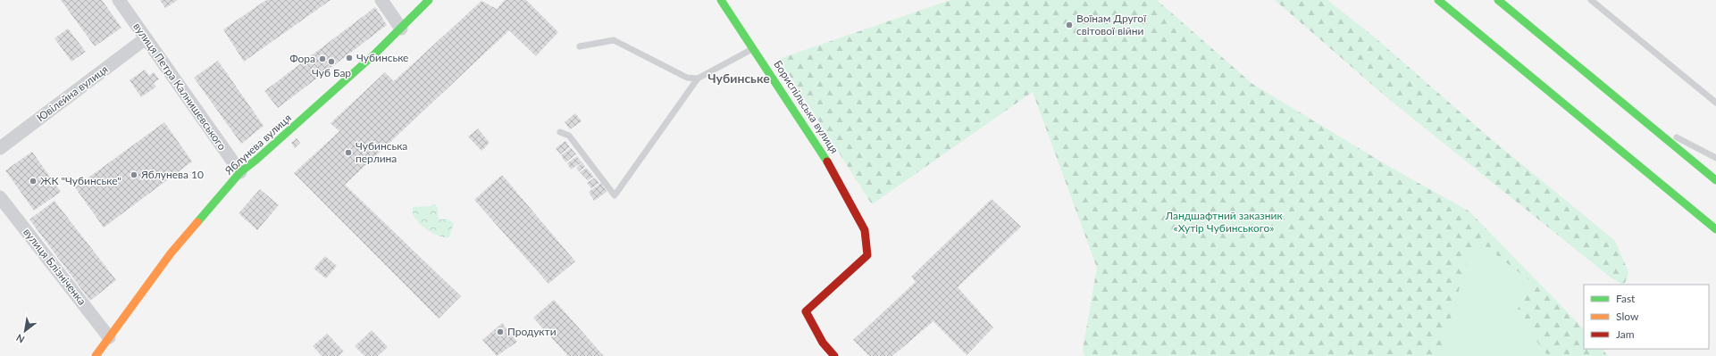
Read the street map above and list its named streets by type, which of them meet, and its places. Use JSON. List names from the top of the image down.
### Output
{
  "streets": {
    "main road": ["Бориспільська вулиця", "Яблунева вулиця"],
    "street": ["вулиця Петра Калнишевського", "Ювілейна вулиця", "вулиця Блізніченка"]
  },
  "crossings": [
    ["вулиця Петра Калнишевського", "Ювілейна вулиця"],
    ["вулиця Петра Калнишевського", "Яблунева вулиця"],
    ["Яблунева вулиця", "вулиця Блізніченка"]
  ],
  "districts": ["Чубинське"],
  "parks": ["Ландшафтний заказник «Хутір Чубинського»"],
  "places": [
    "Воїнам Другої світової війни",
    "Чубинське",
    "Фора",
    "Чуб Бар",
    "Чубинська перлина",
    "Яблунева 10",
    "ЖК \"Чубинське\"",
    "Продукти"
  ],
  "legend": ["Fast", "Slow", "Jam"],
  "north": "bottom left"
}
